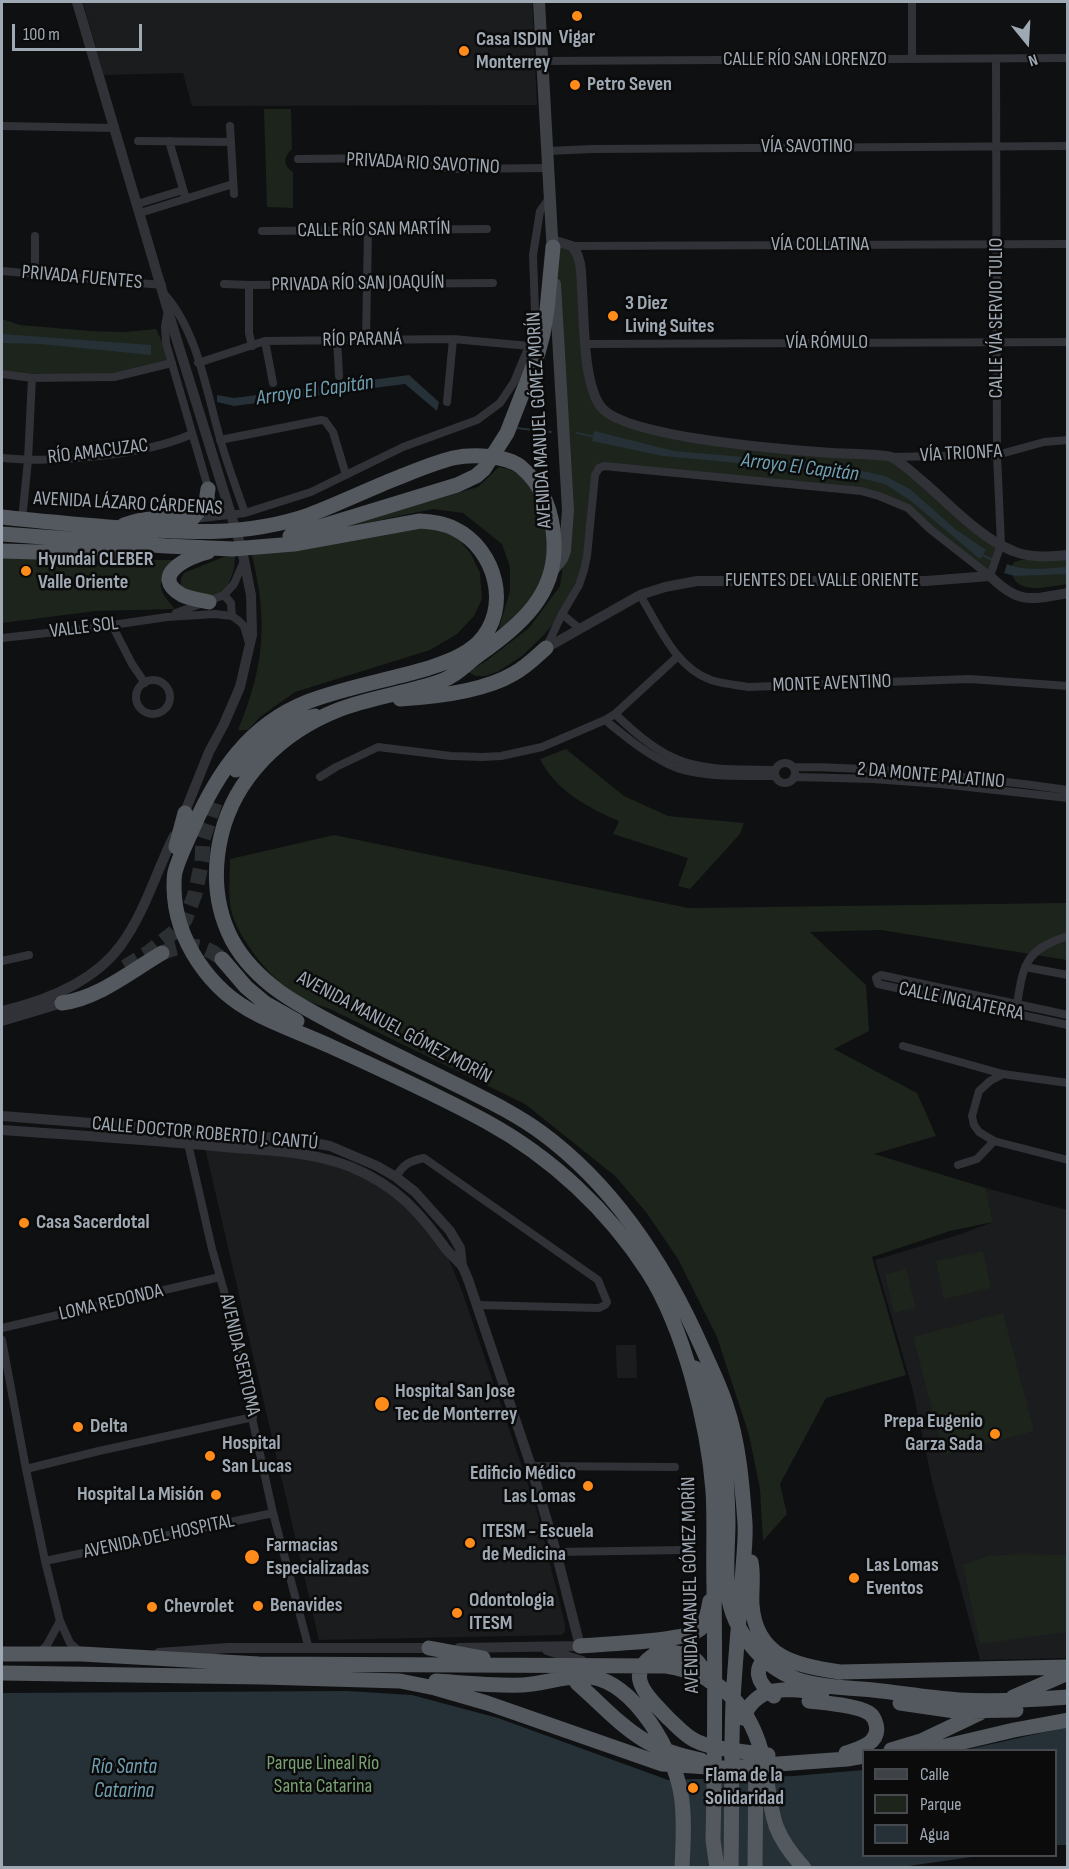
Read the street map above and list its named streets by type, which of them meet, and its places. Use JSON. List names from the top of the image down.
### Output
{
  "streets": {
    "highway": ["AVENIDA MANUEL GÓMEZ MORÍN", "AVENIDA LÁZARO CÁRDENAS"],
    "street": [
      "CALLE RÍO SAN LORENZO",
      "VÍA SAVOTINO",
      "PRIVADA RIO SAVOTINO",
      "CALLE RÍO SAN MARTÍN",
      "VÍA COLLATINA",
      "PRIVADA FUENTES",
      "PRIVADA RÍO SAN JOAQUÍN",
      "CALLE VÍA SERVIO TULIO",
      "RÍO PARANÁ",
      "VÍA RÓMULO",
      "RÍO AMACUZAC",
      "VÍA TRIONFA",
      "FUENTES DEL VALLE ORIENTE",
      "VALLE SOL",
      "MONTE AVENTINO",
      "2 DA MONTE PALATINO",
      "CALLE INGLATERRA",
      "CALLE DOCTOR ROBERTO J. CANTÚ",
      "LOMA REDONDA",
      "AVENIDA SERTOMA",
      "AVENIDA DEL HOSPITAL"
    ]
  },
  "crossings": [
    ["CALLE RÍO SAN LORENZO", "CALLE VÍA SERVIO TULIO"],
    ["CALLE RÍO SAN LORENZO", "AVENIDA MANUEL GÓMEZ MORÍN"],
    ["VÍA SAVOTINO", "CALLE VÍA SERVIO TULIO"],
    ["VÍA SAVOTINO", "AVENIDA MANUEL GÓMEZ MORÍN"],
    ["PRIVADA RIO SAVOTINO", "AVENIDA MANUEL GÓMEZ MORÍN"],
    ["VÍA COLLATINA", "CALLE VÍA SERVIO TULIO"],
    ["CALLE VÍA SERVIO TULIO", "VÍA RÓMULO"],
    ["CALLE VÍA SERVIO TULIO", "VÍA TRIONFA"],
    ["CALLE VÍA SERVIO TULIO", "FUENTES DEL VALLE ORIENTE"],
    ["AVENIDA MANUEL GÓMEZ MORÍN", "AVENIDA LÁZARO CÁRDENAS"],
    ["FUENTES DEL VALLE ORIENTE", "MONTE AVENTINO"],
    ["CALLE DOCTOR ROBERTO J. CANTÚ", "AVENIDA SERTOMA"],
    ["LOMA REDONDA", "AVENIDA SERTOMA"],
    ["AVENIDA SERTOMA", "AVENIDA DEL HOSPITAL"]
  ],
  "water": ["Arroyo El Capitán", "Río Santa Catarina"],
  "parks": ["Parque Lineal Río Santa Catarina"],
  "places": [
    "Vigar",
    "Casa ISDIN Monterrey",
    "Petro Seven",
    "3 Diez Living Suites",
    "Hyundai CLEBER Valle Oriente",
    "Casa Sacerdotal",
    "Hospital San Jose Tec de Monterrey",
    "Delta",
    "Prepa Eugenio Garza Sada",
    "Hospital San Lucas",
    "Edificio Médico Las Lomas",
    "Hospital La Misión",
    "ITESM - Escuela de Medicina",
    "Farmacias Especializadas",
    "Las Lomas Eventos",
    "Benavides",
    "Chevrolet",
    "Odontologia ITESM",
    "Flama de la Solidaridad"
  ],
  "legend": ["Calle", "Parque", "Agua"],
  "scale_bar": "100 m",
  "north": "bottom"
}
